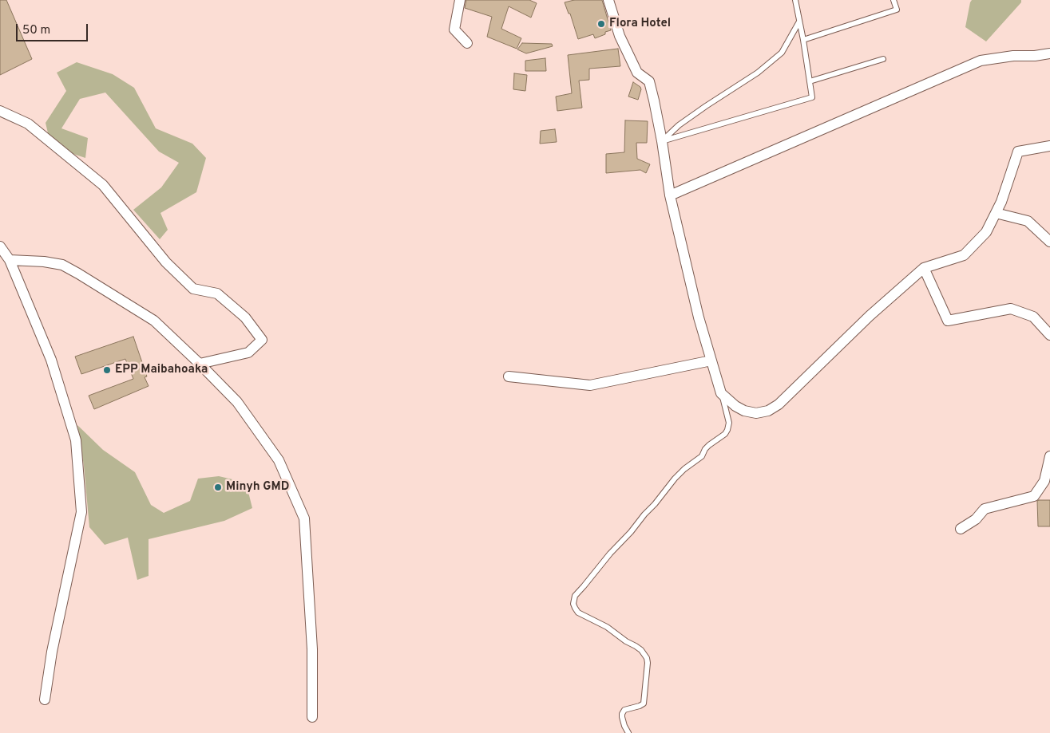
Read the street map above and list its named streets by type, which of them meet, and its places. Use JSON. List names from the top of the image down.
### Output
{
  "places": ["Flora Hotel", "EPP Maibahoaka", "Minyh GMD"],
  "scale_bar": "50 m"
}
